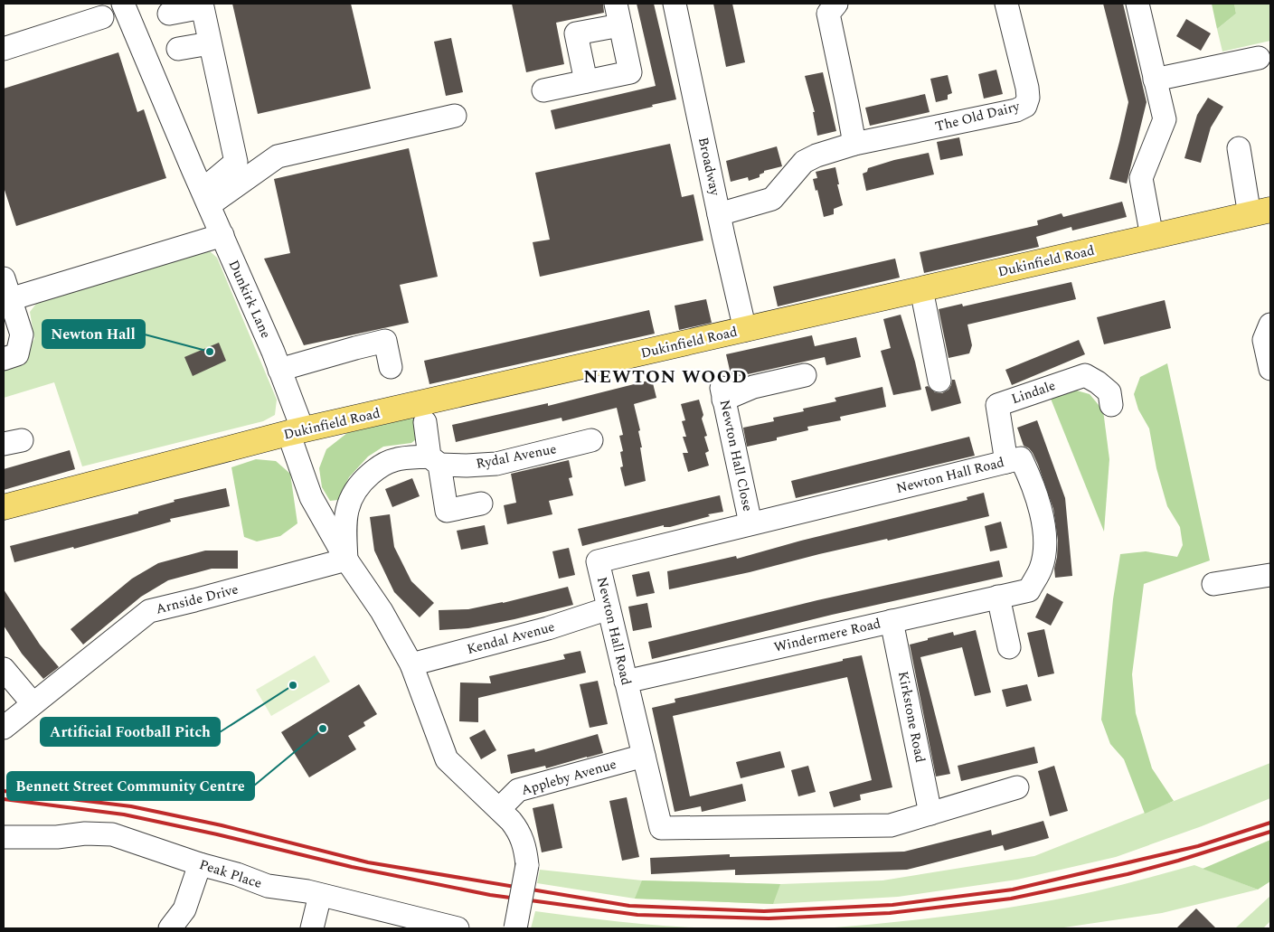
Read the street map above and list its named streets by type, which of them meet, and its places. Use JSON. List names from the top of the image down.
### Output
{
  "streets": {
    "main road": ["Dukinfield Road"],
    "street": [
      "The Old Dairy",
      "Broadway",
      "Dunkirk Lane",
      "Lindale",
      "Newton Hall Close",
      "Rydal Avenue",
      "Newton Hall Road",
      "Arnside Drive",
      "Windermere Road",
      "Kendal Avenue",
      "Kirkstone Road",
      "Appleby Avenue",
      "Peak Place"
    ]
  },
  "crossings": [
    ["The Old Dairy", "Broadway"],
    ["Broadway", "Dukinfield Road"],
    ["Dukinfield Road", "Dunkirk Lane"],
    ["Dunkirk Lane", "Rydal Avenue"],
    ["Dunkirk Lane", "Arnside Drive"],
    ["Dunkirk Lane", "Kendal Avenue"],
    ["Dunkirk Lane", "Appleby Avenue"],
    ["Lindale", "Newton Hall Road"],
    ["Newton Hall Close", "Newton Hall Road"],
    ["Rydal Avenue", "Arnside Drive"],
    ["Newton Hall Road", "Windermere Road"],
    ["Newton Hall Road", "Kendal Avenue"],
    ["Newton Hall Road", "Kirkstone Road"],
    ["Newton Hall Road", "Appleby Avenue"],
    ["Windermere Road", "Kirkstone Road"]
  ],
  "districts": ["NEWTON WOOD"],
  "places": ["Newton Hall", "Artificial Football Pitch", "Bennett Street Community Centre"]
}
